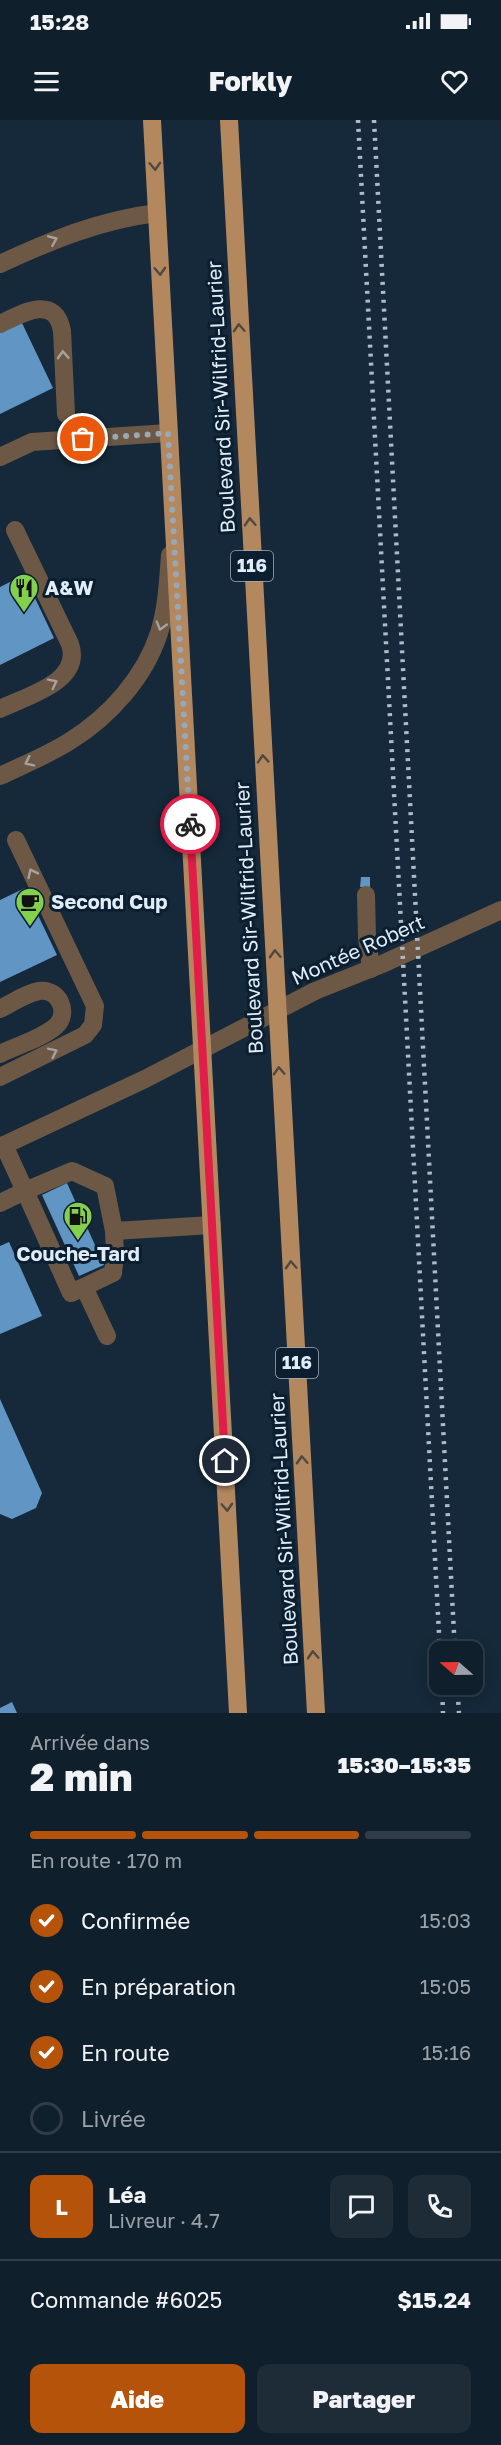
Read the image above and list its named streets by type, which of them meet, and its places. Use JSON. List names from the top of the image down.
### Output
{
  "streets": {
    "main road": ["Boulevard Sir-Wilfrid-Laurier", "116"],
    "street": ["Montée Robert"]
  },
  "crossings": [
    ["Boulevard Sir-Wilfrid-Laurier", "Montée Robert"]
  ],
  "places": {
    "restaurant": ["A&W"],
    "cafe": ["Second Cup"],
    "fuel station": ["Couche-Tard"]
  },
  "north": "left",
  "page": {
    "status": "15:28",
    "header": "Forkly",
    "heading": ["2 min", "Arrivée dans", "15:30–15:35"],
    "panel": [
      "Léa",
      "Livreur · 4.7",
      "Commande #6025",
      "$15.24"
    ],
    "bar": "En route · 170 m",
    "list": [
      ["Confirmée", "15:03"],
      ["En préparation", "15:05"],
      ["En route", "15:16"],
      "Livrée"
    ],
    "round": "L",
    "buttons": ["Aide", "Partager"]
  }
}
